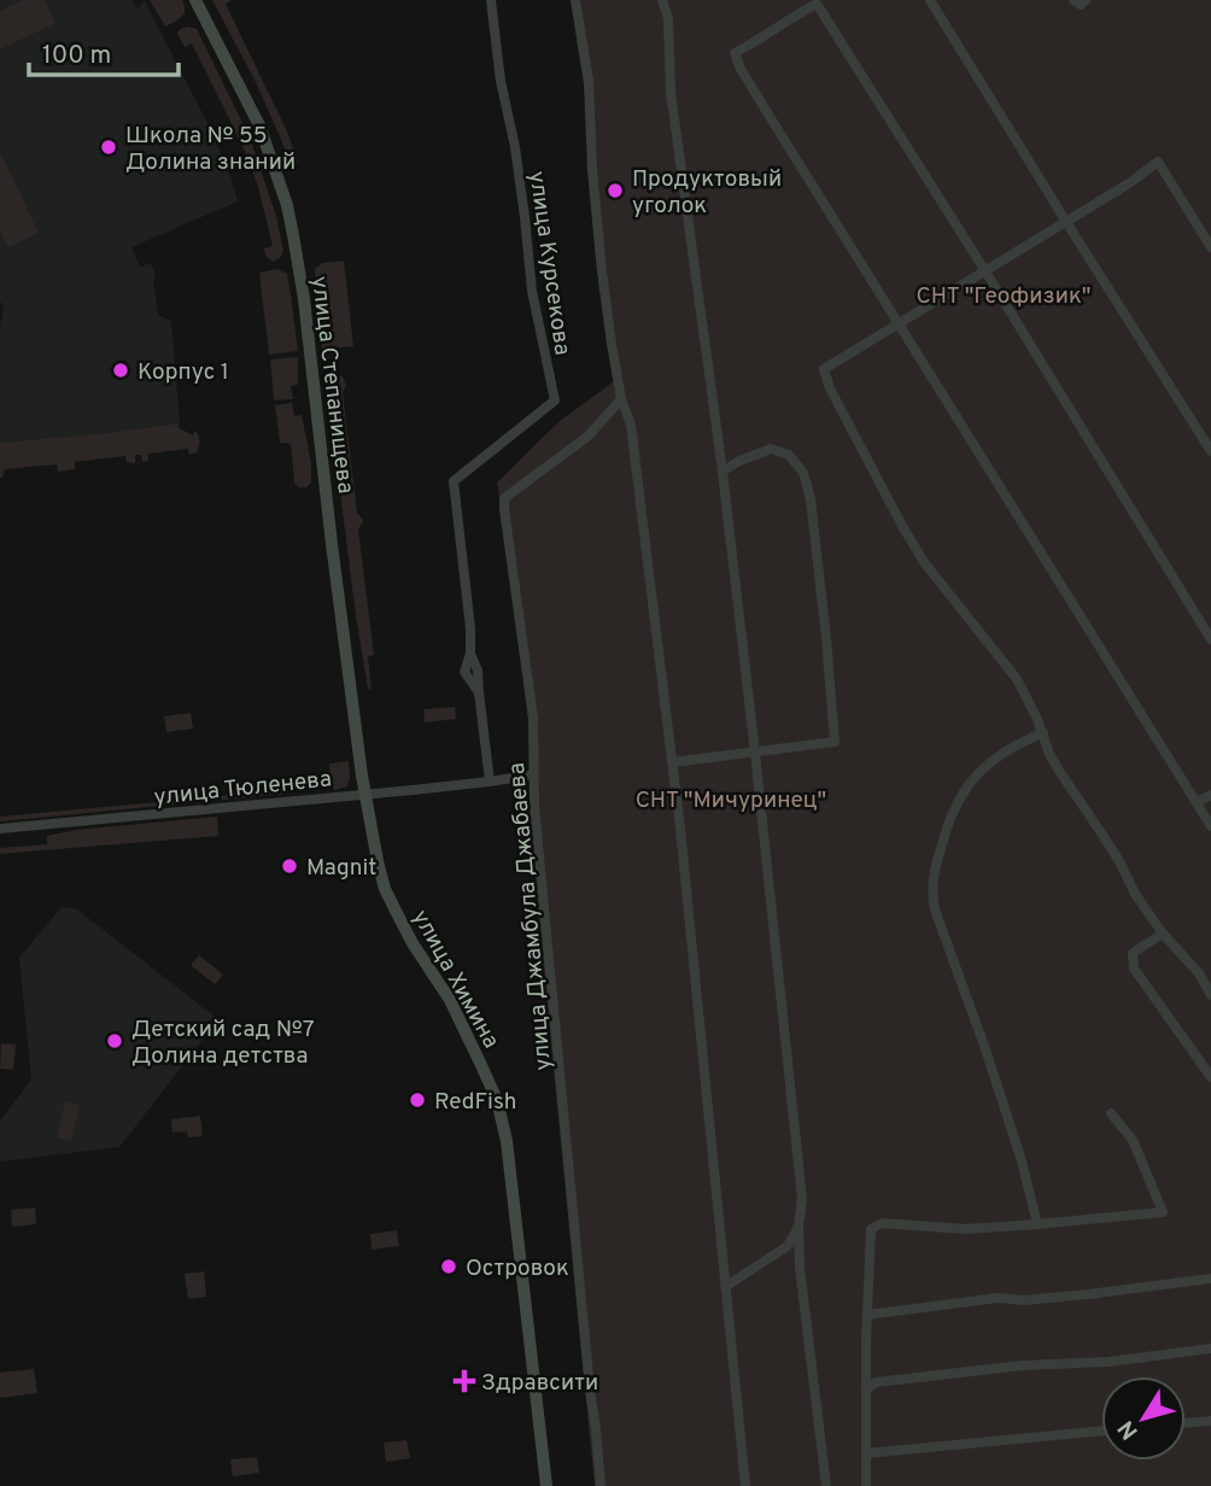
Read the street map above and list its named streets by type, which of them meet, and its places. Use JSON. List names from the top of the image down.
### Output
{
  "streets": {
    "street": [
      "улица Курсекова",
      "улица Степанищева",
      "улица Тюленева",
      "улица Джамбула Джабаева",
      "улица Химина"
    ]
  },
  "crossings": [
    ["улица Курсекова", "улица Тюленева"],
    ["улица Степанищева", "улица Тюленева"],
    ["улица Степанищева", "улица Химина"],
    ["улица Тюленева", "улица Джамбула Джабаева"],
    ["улица Тюленева", "улица Химина"]
  ],
  "parks": ["СНТ \"Геофизик\"", "СНТ \"Мичуринец\""],
  "places": {
    "other": [
      "Школа № 55 Долина знаний",
      "Продуктовый уголок",
      "Корпус 1",
      "Magnit",
      "Детский сад №7 Долина детства",
      "RedFish",
      "Островок"
    ],
    "health": ["Здравсити"]
  },
  "scale_bar": "100 m",
  "north": "bottom left"
}
